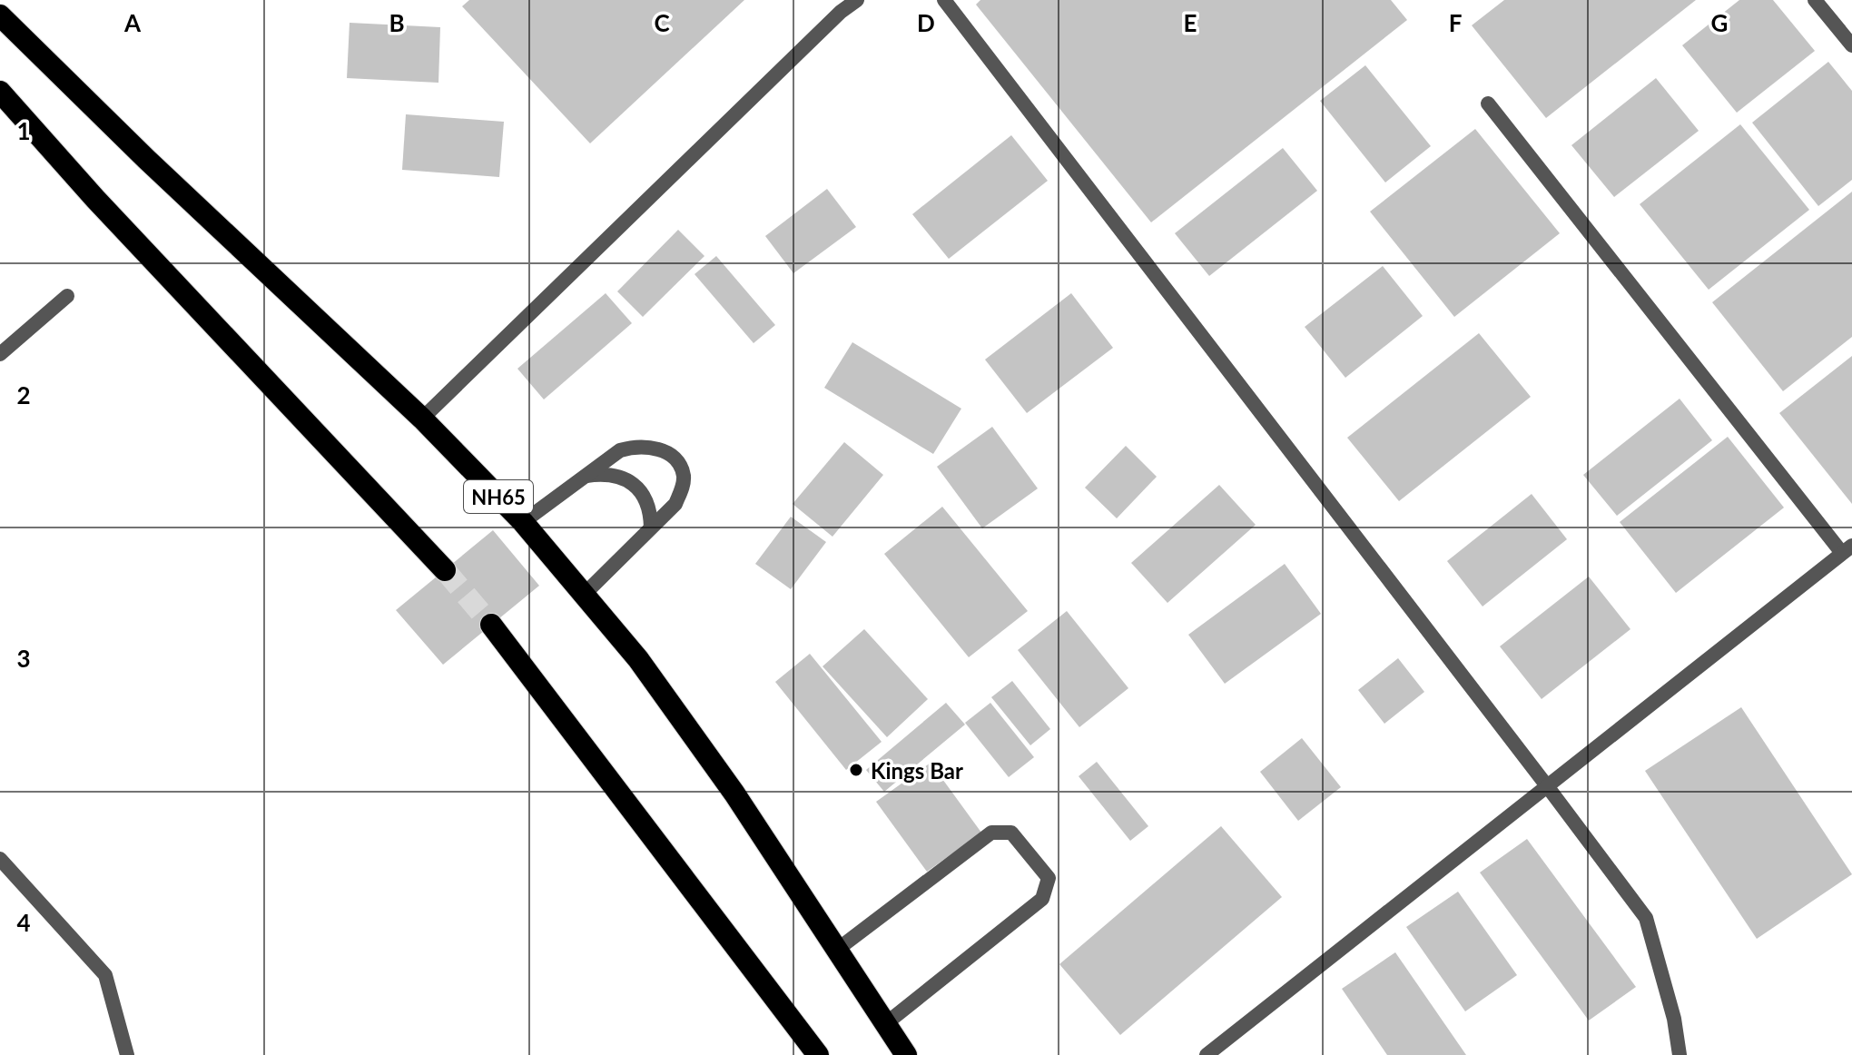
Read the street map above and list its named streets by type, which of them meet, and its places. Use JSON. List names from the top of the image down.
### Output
{
  "streets": {
    "highway": ["NH65"]
  },
  "places": ["Kings Bar"],
  "grid": {
    "columns": [
      "A",
      "B",
      "C",
      "D",
      "E",
      "F",
      "G"
    ],
    "rows": [
      "1",
      "2",
      "3",
      "4"
    ]
  }
}
